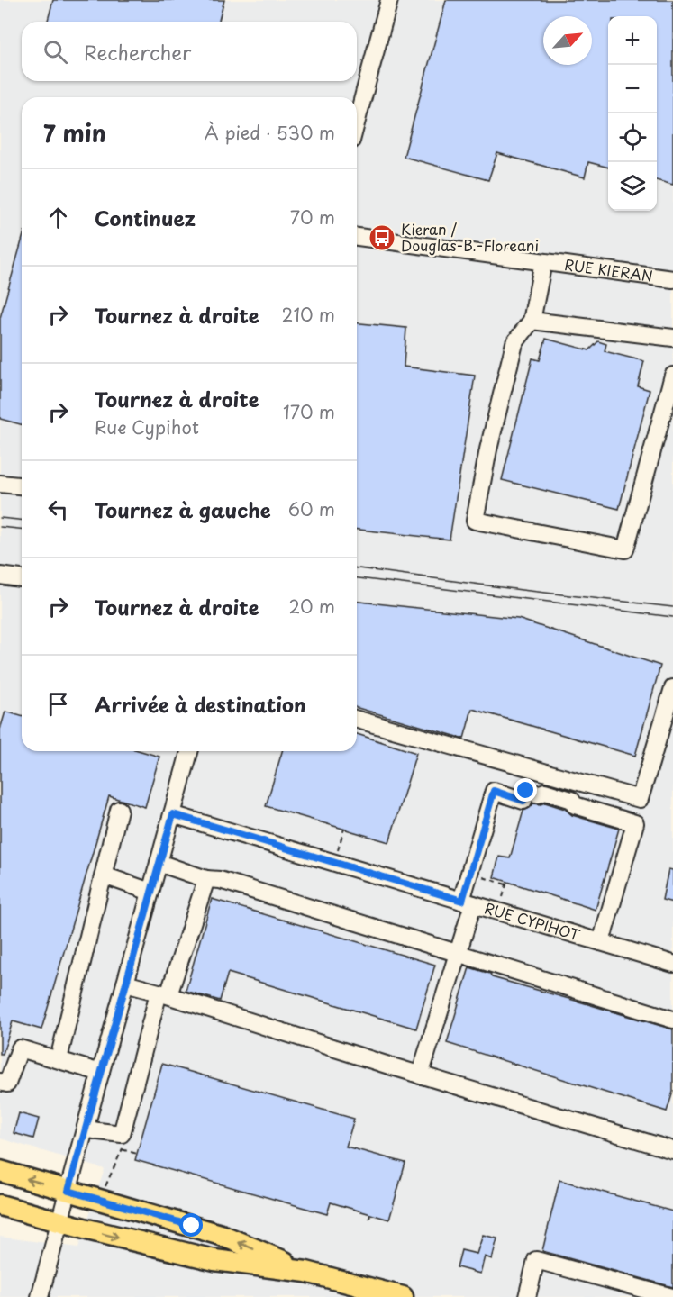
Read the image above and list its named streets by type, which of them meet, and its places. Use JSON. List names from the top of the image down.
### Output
{
  "streets": {
    "street": ["RUE KIERAN", "RUE CYPIHOT"]
  },
  "places": {
    "bus stop": ["Kieran / Douglas-B.-Floreani"]
  },
  "north": "top right",
  "page": {
    "map_buttons": ["+", "−"],
    "search": "Rechercher",
    "heading": ["7 min", "À pied · 530 m"],
    "list": [
      ["Continuez", "70 m"],
      ["Tournez à droite", "210 m"],
      ["Tournez à droite", "Rue Cypihot", "170 m"],
      ["Tournez à gauche", "60 m"],
      ["Tournez à droite", "20 m"],
      "Arrivée à destination"
    ]
  }
}
